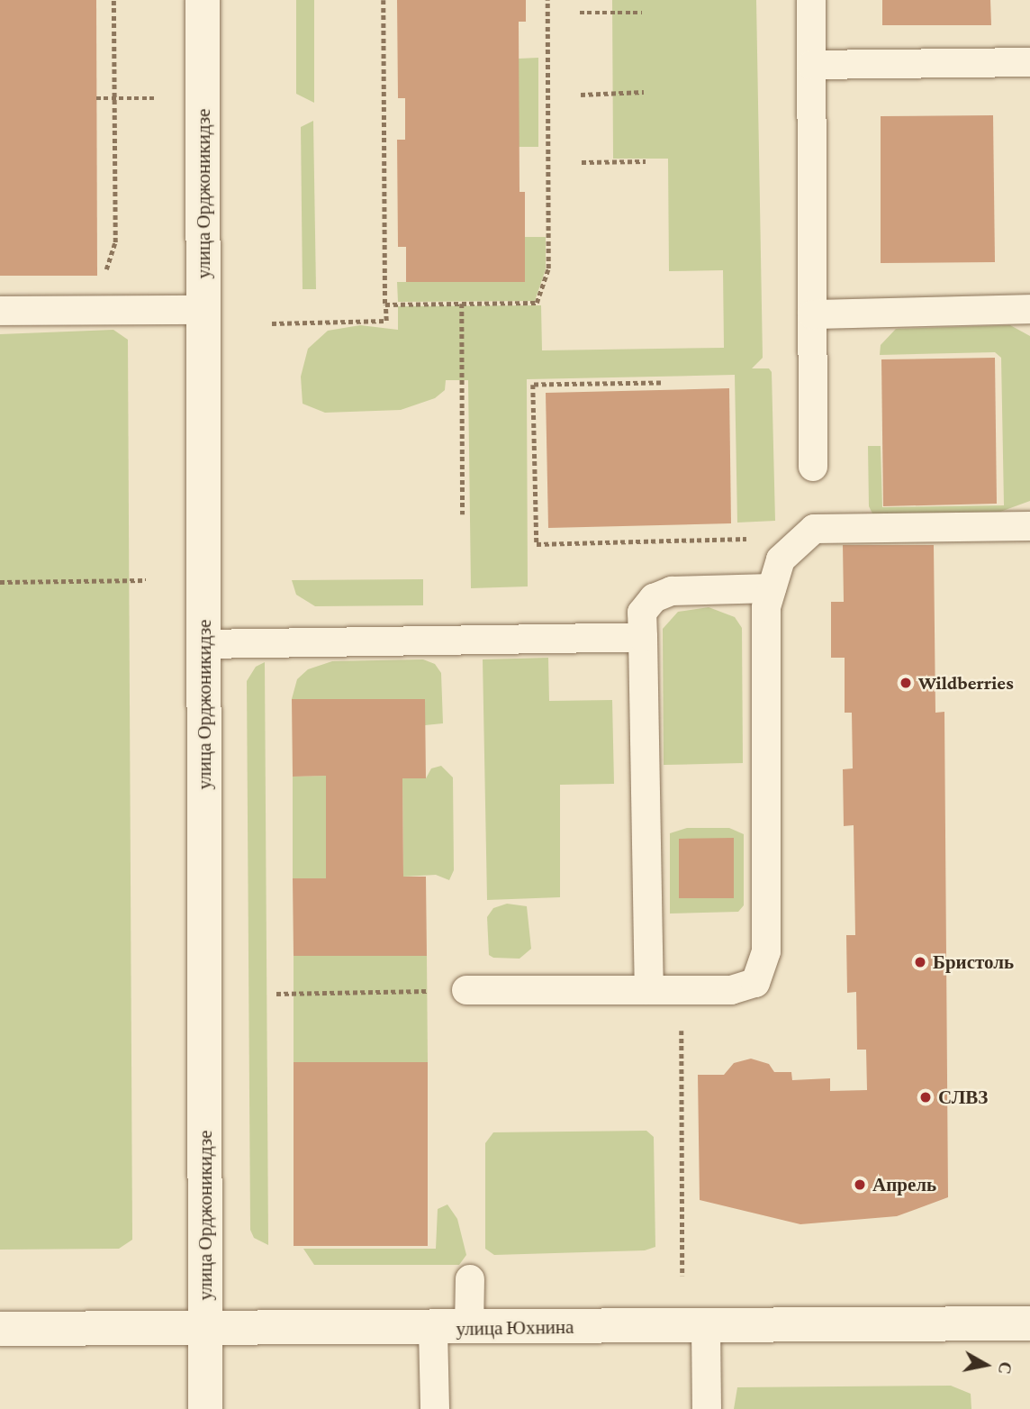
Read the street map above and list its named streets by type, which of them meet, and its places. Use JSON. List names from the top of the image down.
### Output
{
  "streets": {
    "main road": ["улица Орджоникидзе", "улица Юхнина"]
  },
  "crossings": [
    ["улица Орджоникидзе", "улица Юхнина"]
  ],
  "places": [
    "Wildberries",
    "Бристоль",
    "СЛВЗ",
    "Апрель"
  ],
  "north": "right"
}
